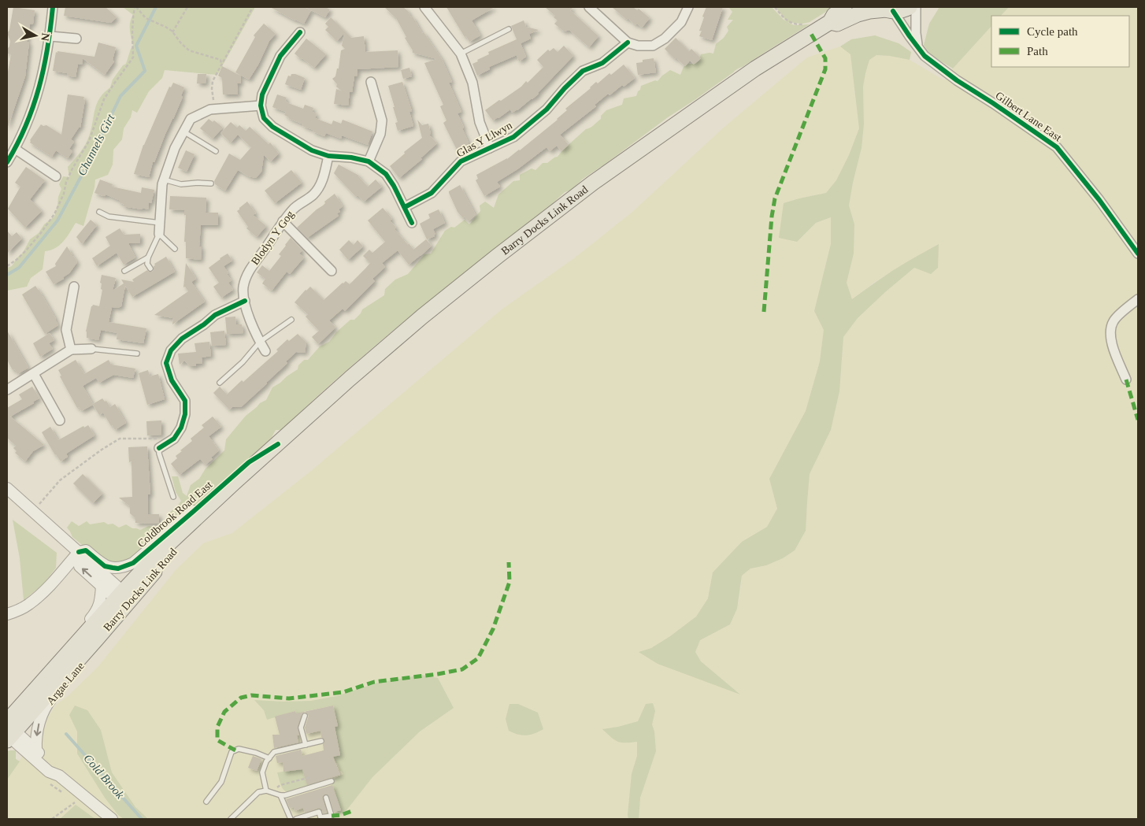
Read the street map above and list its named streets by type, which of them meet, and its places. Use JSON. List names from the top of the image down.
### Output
{
  "streets": {
    "main road": ["Barry Docks Link Road"],
    "street": [
      "Gilbert Lane East",
      "Glas Y Llwyn",
      "Blodyn Y Gog",
      "Coldbrook Road East",
      "Argae Lane"
    ]
  },
  "crossings": [
    ["Gilbert Lane East", "Barry Docks Link Road"],
    ["Barry Docks Link Road", "Coldbrook Road East"],
    ["Barry Docks Link Road", "Argae Lane"]
  ],
  "water": ["Channels Girt", "Cold Brook"],
  "legend": ["Cycle path", "Path"],
  "north": "right"
}
